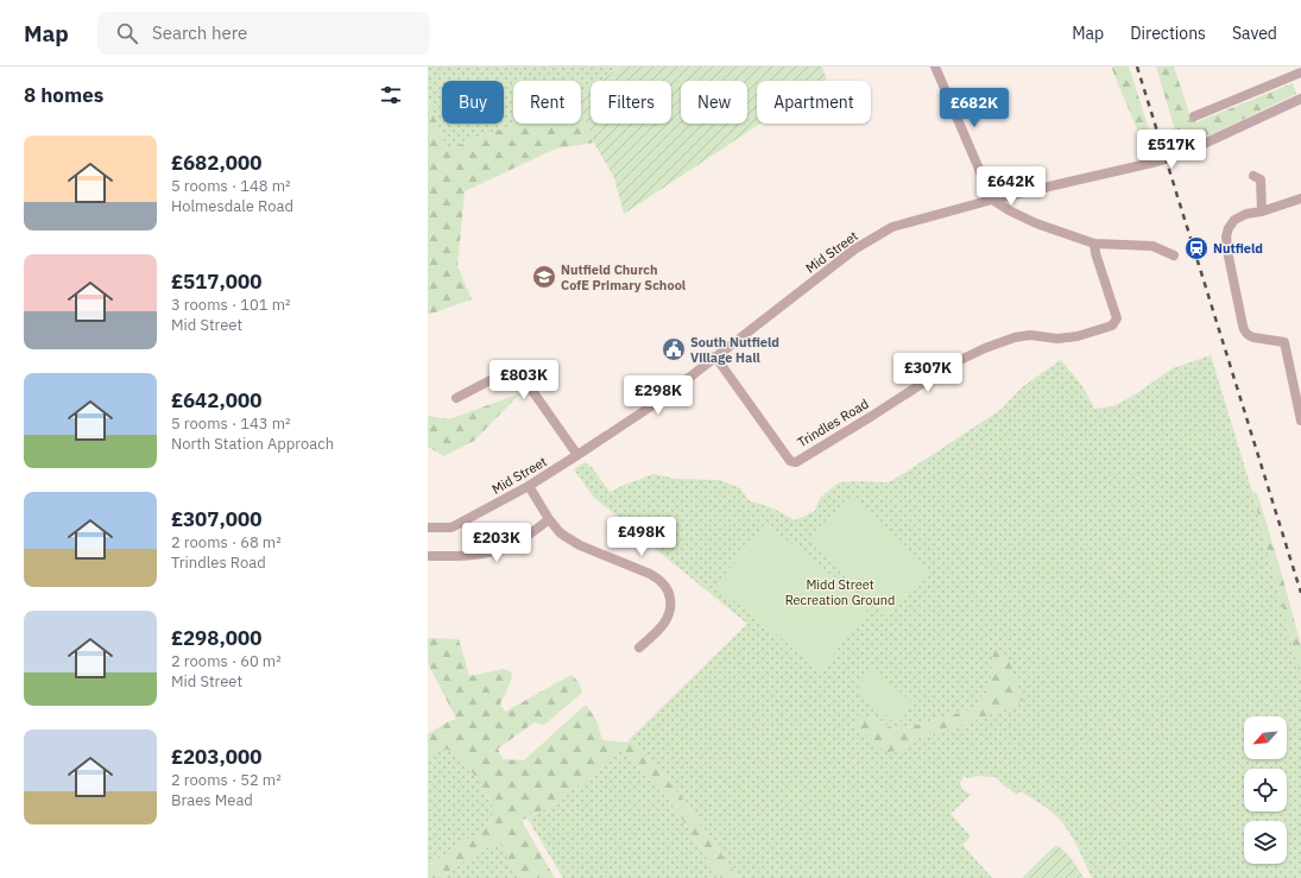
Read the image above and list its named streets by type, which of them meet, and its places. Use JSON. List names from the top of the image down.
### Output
{
  "streets": {
    "street": ["Mid Street", "Trindles Road"]
  },
  "crossings": [
    ["Mid Street", "Trindles Road"]
  ],
  "parks": ["Midd Street Recreation Ground"],
  "places": {
    "station": ["Nutfield"],
    "school or university": ["Nutfield Church CofE Primary School"],
    "public building": ["South Nutfield Village Hall"]
  },
  "north": "bottom left",
  "page": {
    "header": "Map",
    "search": "Search here",
    "nav": ["Map", "Directions", "Saved"],
    "heading": "8 homes",
    "chip": [
      "Buy",
      "Rent",
      "Filters",
      "New",
      "Apartment"
    ],
    "price": [
      "£682K",
      "£517K",
      "£642K",
      "£307K",
      "£803K",
      "£298K",
      "£498K",
      "£203K"
    ],
    "list": [
      {
        "name": "£682,000",
        "note": "5 rooms · 148 m² · Holmesdale Road"
      },
      {
        "name": "£517,000",
        "note": "3 rooms · 101 m² · Mid Street"
      },
      {
        "name": "£642,000",
        "note": "5 rooms · 143 m² · North Station Approach"
      },
      {
        "name": "£307,000",
        "note": "2 rooms · 68 m² · Trindles Road"
      },
      {
        "name": "£298,000",
        "note": "2 rooms · 60 m² · Mid Street"
      },
      {
        "name": "£203,000",
        "note": "2 rooms · 52 m² · Braes Mead"
      }
    ]
  }
}
